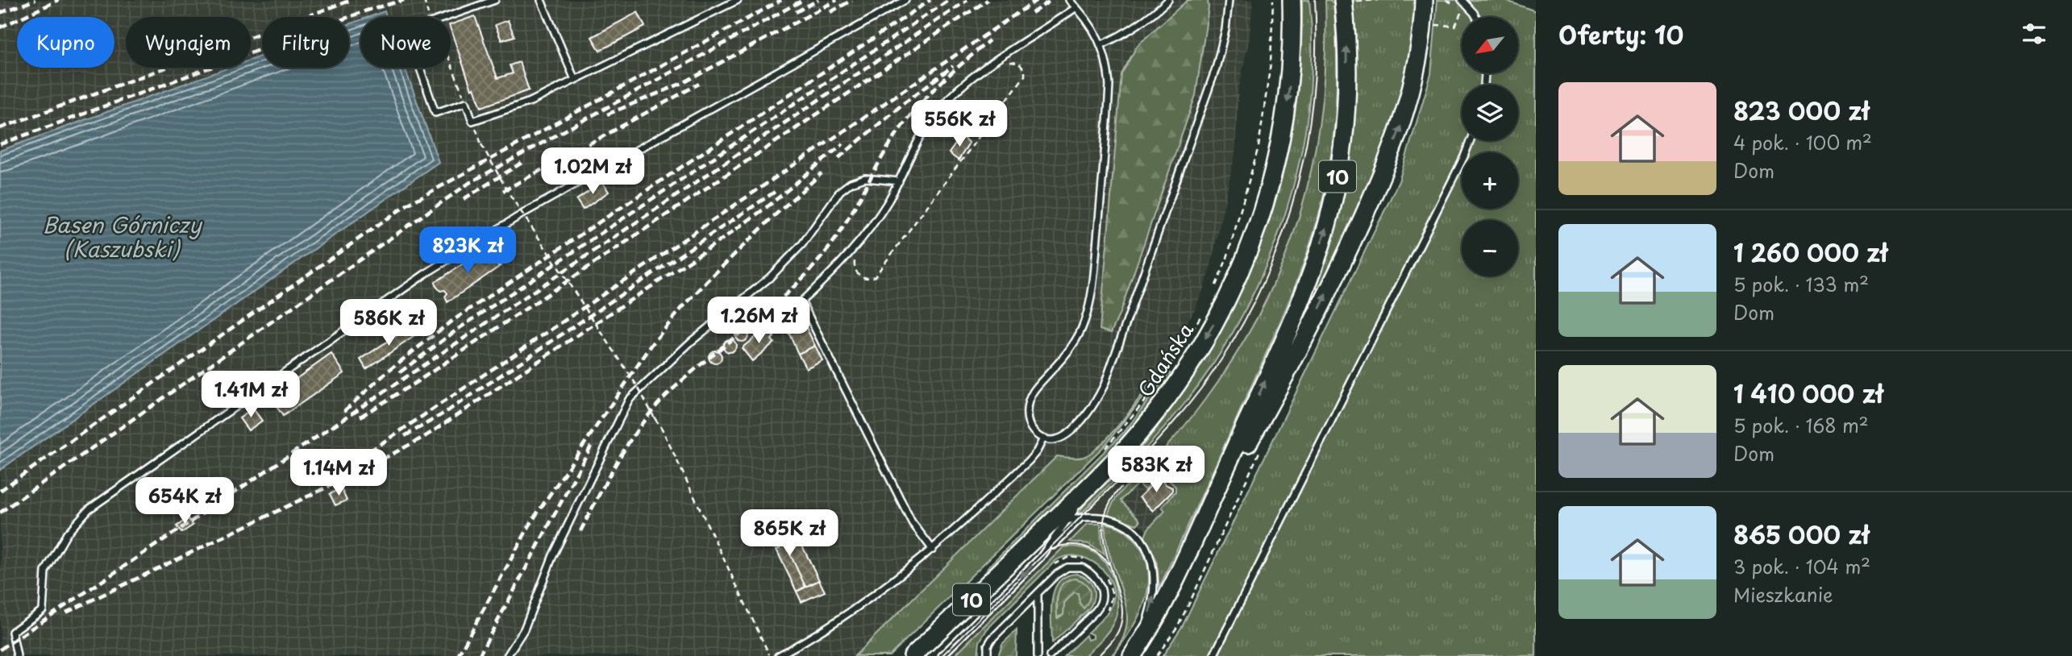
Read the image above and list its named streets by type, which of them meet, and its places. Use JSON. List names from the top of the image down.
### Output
{
  "streets": {
    "main road": ["10", "Gdańska"]
  },
  "water": ["Basen Górniczy (Kaszubski)"],
  "north": "bottom left",
  "page": {
    "heading": "Oferty: 10",
    "map_buttons": ["+", "−"],
    "chip": [
      "Kupno",
      "Wynajem",
      "Filtry",
      "Nowe"
    ],
    "list": [
      {
        "name": "823 000 zł",
        "note": "4 pok. · 100 m² · Dom"
      },
      {
        "name": "1 260 000 zł",
        "note": "5 pok. · 133 m² · Dom"
      },
      {
        "name": "1 410 000 zł",
        "note": "5 pok. · 168 m² · Dom"
      },
      {
        "name": "865 000 zł",
        "note": "3 pok. · 104 m² · Mieszkanie"
      }
    ],
    "price": [
      "556K zł",
      "1.02M zł",
      "823K zł",
      "1.26M zł",
      "586K zł",
      "1.41M zł",
      "583K zł",
      "1.14M zł",
      "654K zł",
      "865K zł"
    ]
  }
}
